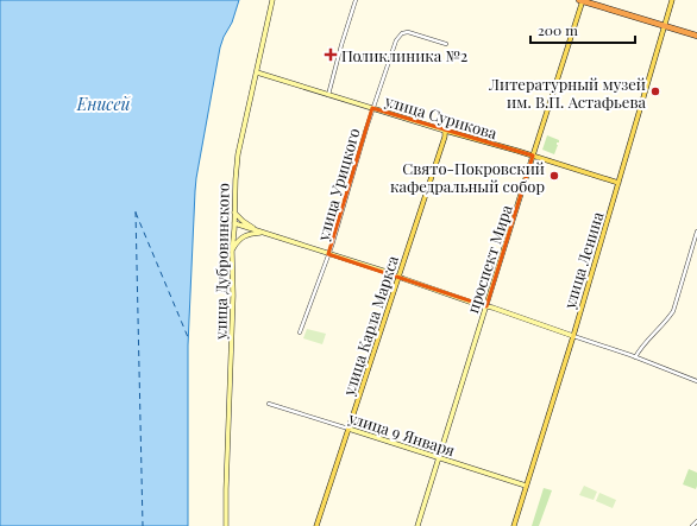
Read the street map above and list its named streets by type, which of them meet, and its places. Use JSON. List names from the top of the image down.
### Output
{
  "streets": {
    "main road": [
      "улица Сурикова",
      "проспект Мира",
      "улица Ленина",
      "улица Дубровинского",
      "улица Карла Маркса",
      "улица 9 Января"
    ],
    "street": ["улица Урицкого"]
  },
  "crossings": [
    ["улица Сурикова", "улица Урицкого"],
    ["улица Сурикова", "проспект Мира"],
    ["улица Сурикова", "улица Ленина"],
    ["улица Сурикова", "улица Дубровинского"],
    ["улица Сурикова", "улица Карла Маркса"],
    ["проспект Мира", "улица 9 Января"],
    ["улица Ленина", "улица 9 Января"],
    ["улица Карла Маркса", "улица 9 Января"]
  ],
  "water": ["Енисей"],
  "places": {
    "health": ["Поликлиника №2"],
    "other": ["Литературный музей им. В.П. Астафьева", "Свято-Покровский кафедральный собор"]
  },
  "scale_bar": "200 m"
}
